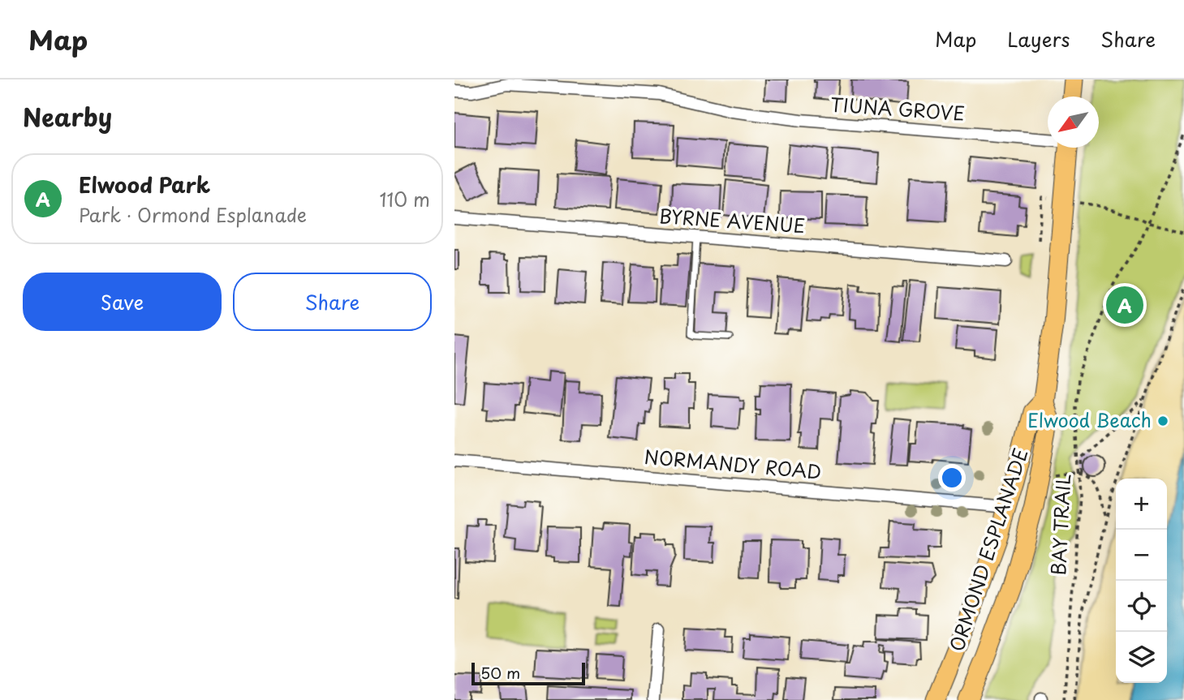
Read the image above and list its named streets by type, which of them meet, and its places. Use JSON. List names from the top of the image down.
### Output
{
  "streets": {
    "main road": ["ORMOND ESPLANADE"],
    "street": ["TIUNA GROVE", "BYRNE AVENUE", "NORMANDY ROAD"],
    "path": ["BAY TRAIL"]
  },
  "crossings": [
    ["NORMANDY ROAD", "ORMOND ESPLANADE"]
  ],
  "places": ["Elwood Beach"],
  "scale_bar": "50 m",
  "north": "bottom left",
  "page": {
    "header": "Map",
    "nav": ["Map", "Layers", "Share"],
    "heading": "Nearby",
    "list": [
      {
        "mark": "A",
        "name": "Elwood Park",
        "note": "Park · Ormond Esplanade",
        "value": "110 m"
      }
    ],
    "buttons": ["Save", "Share"],
    "pins": "A",
    "map_buttons": ["+", "−"],
    "scale": "50 m"
  }
}
